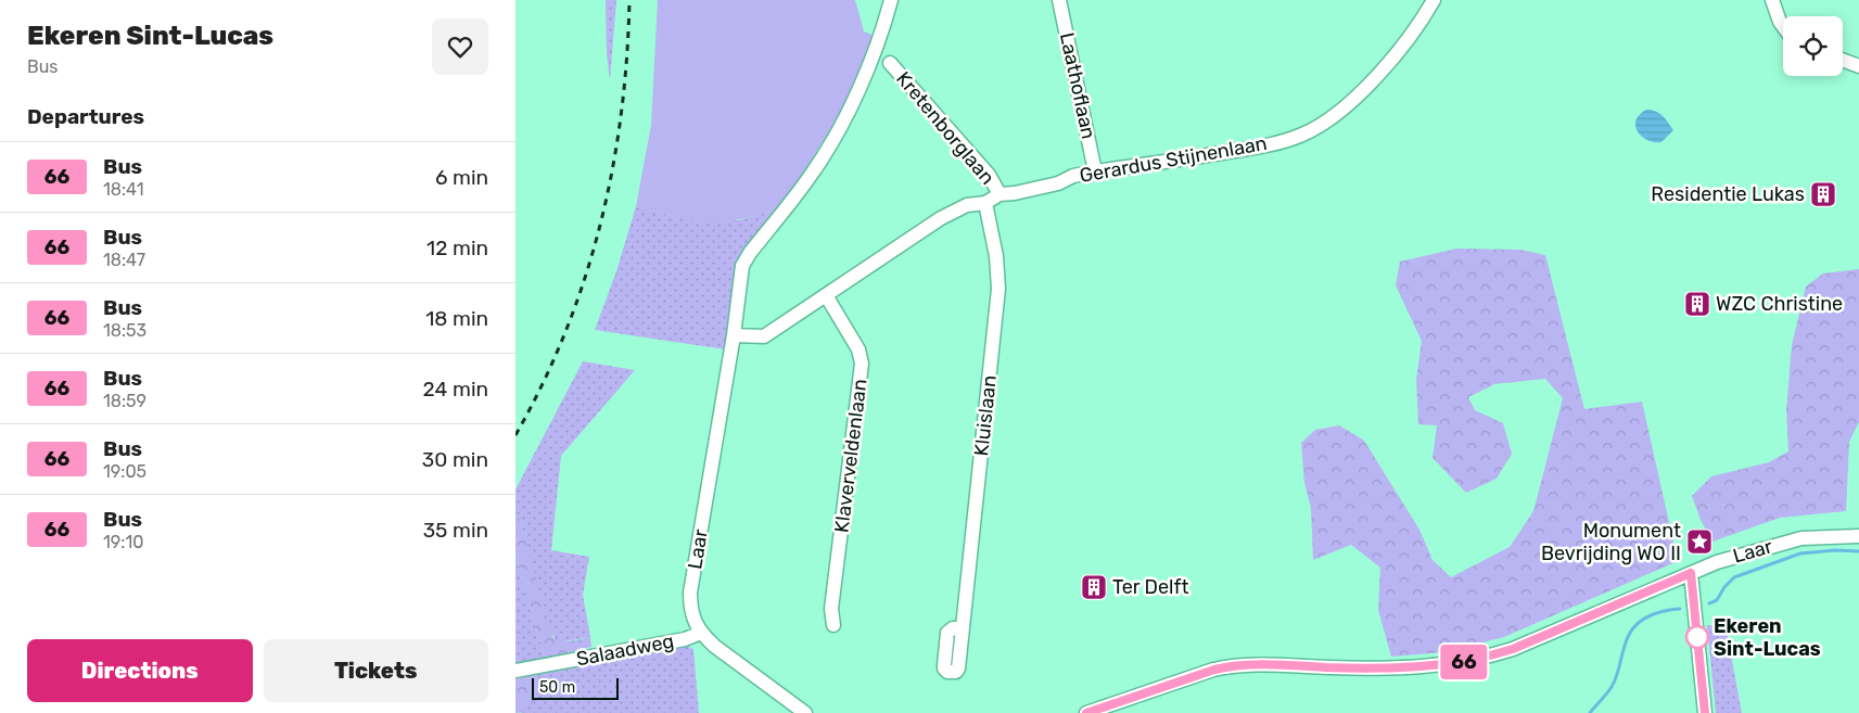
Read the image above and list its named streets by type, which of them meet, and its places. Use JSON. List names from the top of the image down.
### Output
{
  "streets": {
    "street": [
      "Laathoflaan",
      "Kretenborglaan",
      "Gerardus Stijnenlaan",
      "Kluislaan",
      "Klaverveldenlaan",
      "Laar",
      "Salaadweg"
    ]
  },
  "crossings": [
    ["Laathoflaan", "Gerardus Stijnenlaan"],
    ["Kretenborglaan", "Gerardus Stijnenlaan"],
    ["Gerardus Stijnenlaan", "Kluislaan"],
    ["Gerardus Stijnenlaan", "Klaverveldenlaan"],
    ["Gerardus Stijnenlaan", "Laar"],
    ["Laar", "Salaadweg"]
  ],
  "places": {
    "building": ["Residentie Lukas", "WZC Christine", "Ter Delft"],
    "place": ["Monument Bevrijding WO II"],
    "other": ["Ekeren Sint-Lucas"]
  },
  "lines": ["bus line 66"],
  "scale_bar": "50 m",
  "page": {
    "heading": [
      ["Ekeren Sint-Lucas", "Bus"],
      "Departures"
    ],
    "on_map": "66",
    "list": [
      {
        "mark": "66",
        "name": "Bus",
        "note": "18:41",
        "value": "6 min"
      },
      {
        "mark": "66",
        "name": "Bus",
        "note": "18:47",
        "value": "12 min"
      },
      {
        "mark": "66",
        "name": "Bus",
        "note": "18:53",
        "value": "18 min"
      },
      {
        "mark": "66",
        "name": "Bus",
        "note": "18:59",
        "value": "24 min"
      },
      {
        "mark": "66",
        "name": "Bus",
        "note": "19:05",
        "value": "30 min"
      },
      {
        "mark": "66",
        "name": "Bus",
        "note": "19:10",
        "value": "35 min"
      }
    ],
    "buttons": ["Directions", "Tickets"],
    "scale": "50 m"
  }
}
